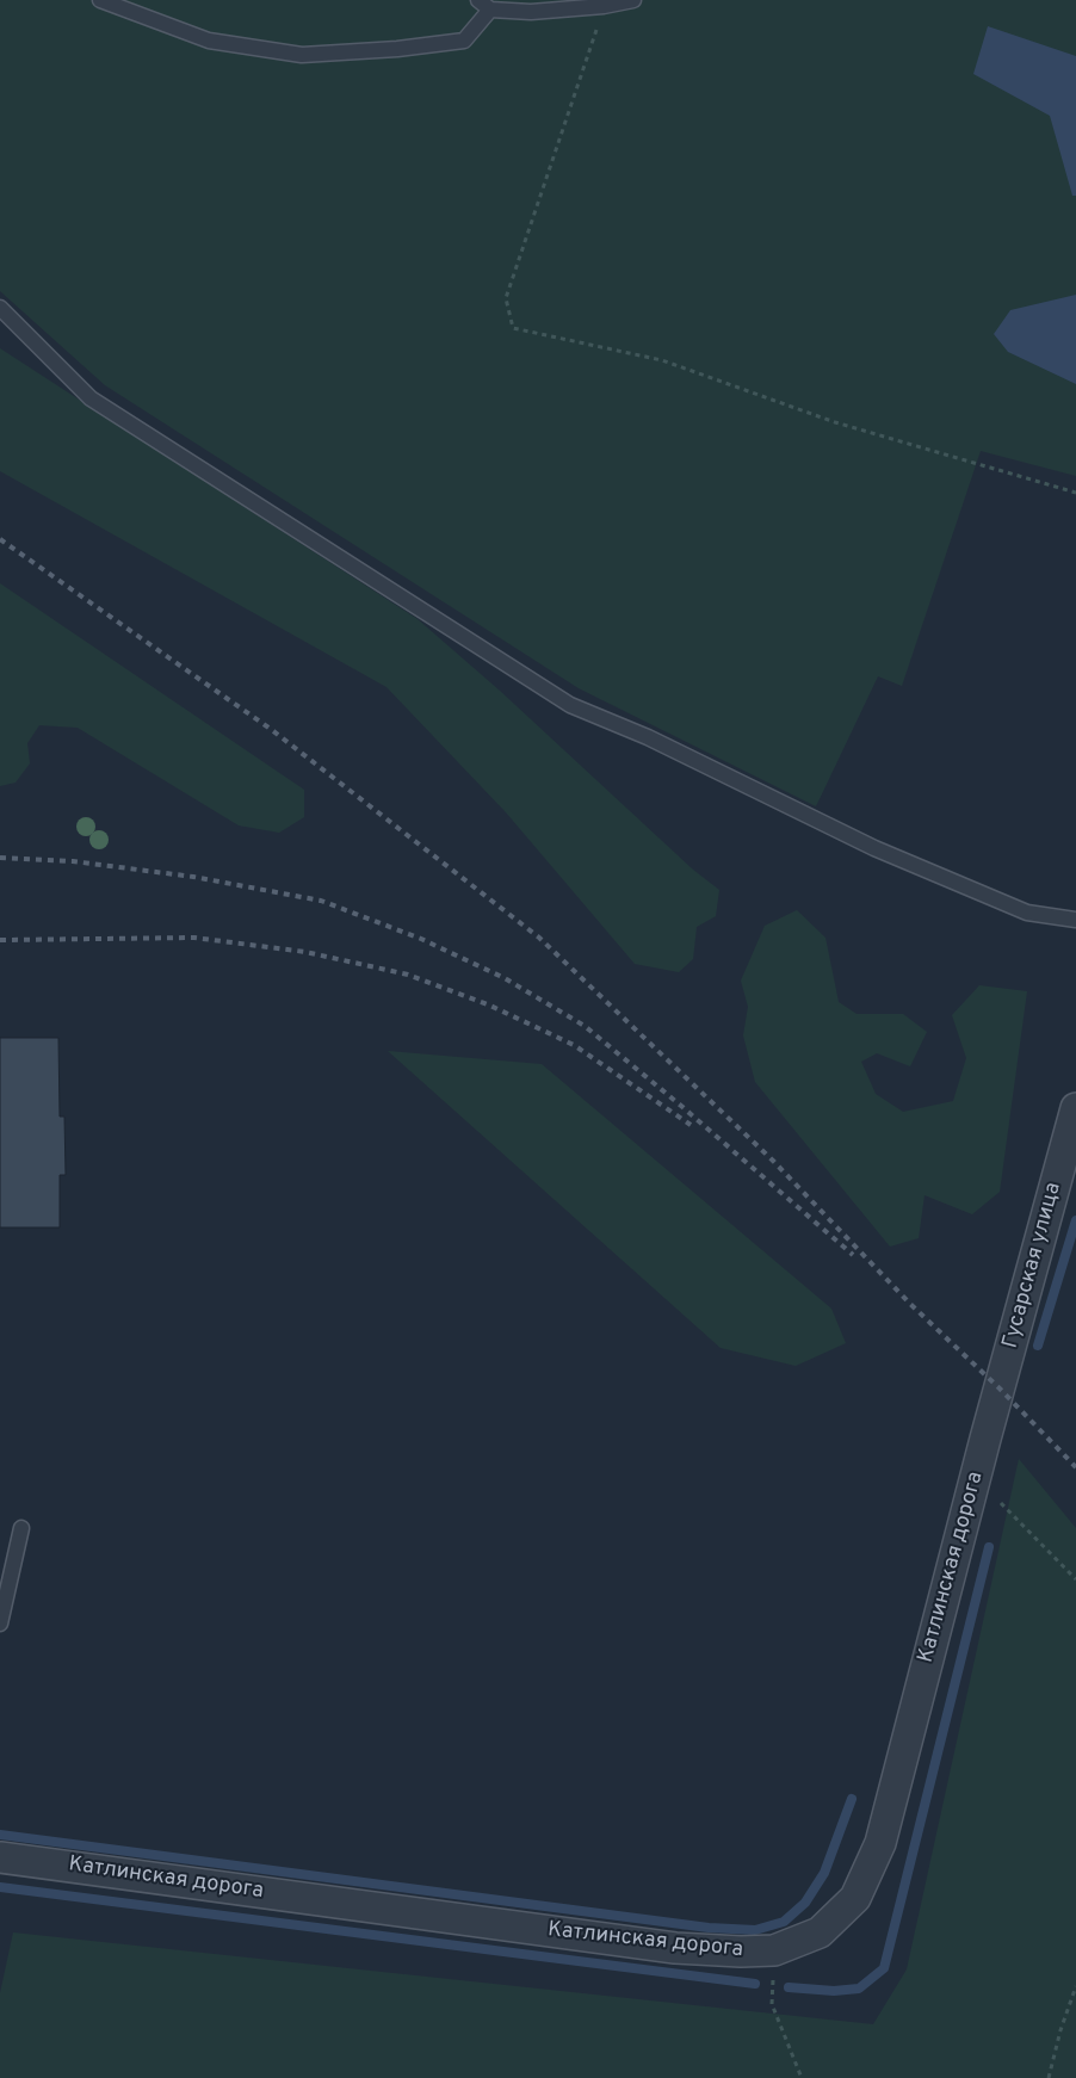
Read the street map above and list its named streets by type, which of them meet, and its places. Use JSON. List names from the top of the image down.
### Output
{
  "streets": {
    "street": ["Гусарская улица", "Катлинская дорога"]
  },
  "crossings": [
    ["Гусарская улица", "Катлинская дорога"]
  ]
}
